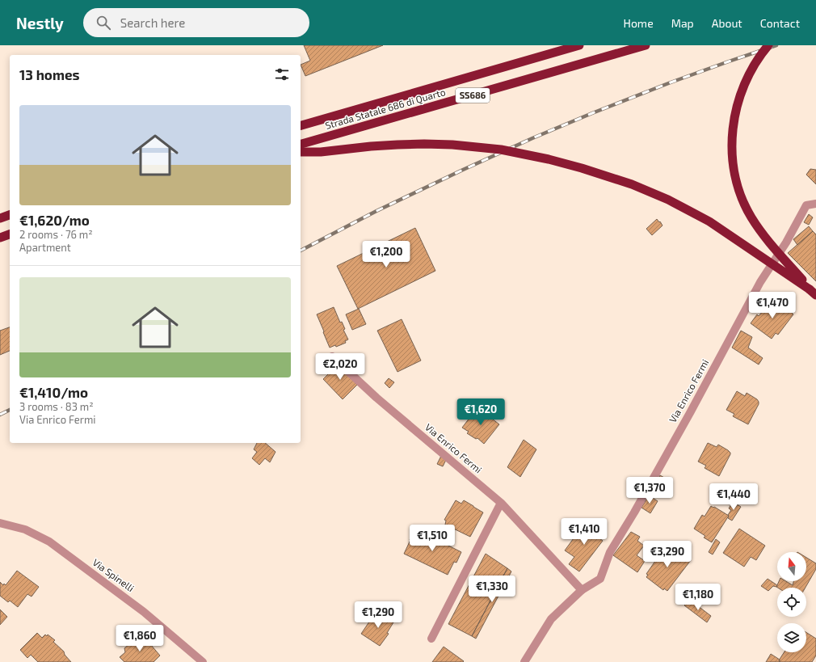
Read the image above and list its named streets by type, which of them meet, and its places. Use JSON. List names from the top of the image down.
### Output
{
  "streets": {
    "highway": ["SS686", "Strada Statale 686 di Quarto"],
    "street": ["Via Enrico Fermi", "Via Spinelli"]
  },
  "north": "top",
  "page": {
    "header": "Nestly",
    "search": "Search here",
    "nav": [
      "Home",
      "Map",
      "About",
      "Contact"
    ],
    "heading": "13 homes",
    "list": [
      {
        "name": "€1,620/mo",
        "note": "2 rooms · 76 m² · Apartment"
      },
      {
        "name": "€1,410/mo",
        "note": "3 rooms · 83 m² · Via Enrico Fermi"
      }
    ],
    "price": [
      "€1,200",
      "€1,470",
      "€2,020",
      "€1,620",
      "€1,370",
      "€1,440",
      "€1,410",
      "€1,510",
      "€3,290",
      "€1,330",
      "€1,180",
      "€1,290",
      "€1,860"
    ]
  }
}
